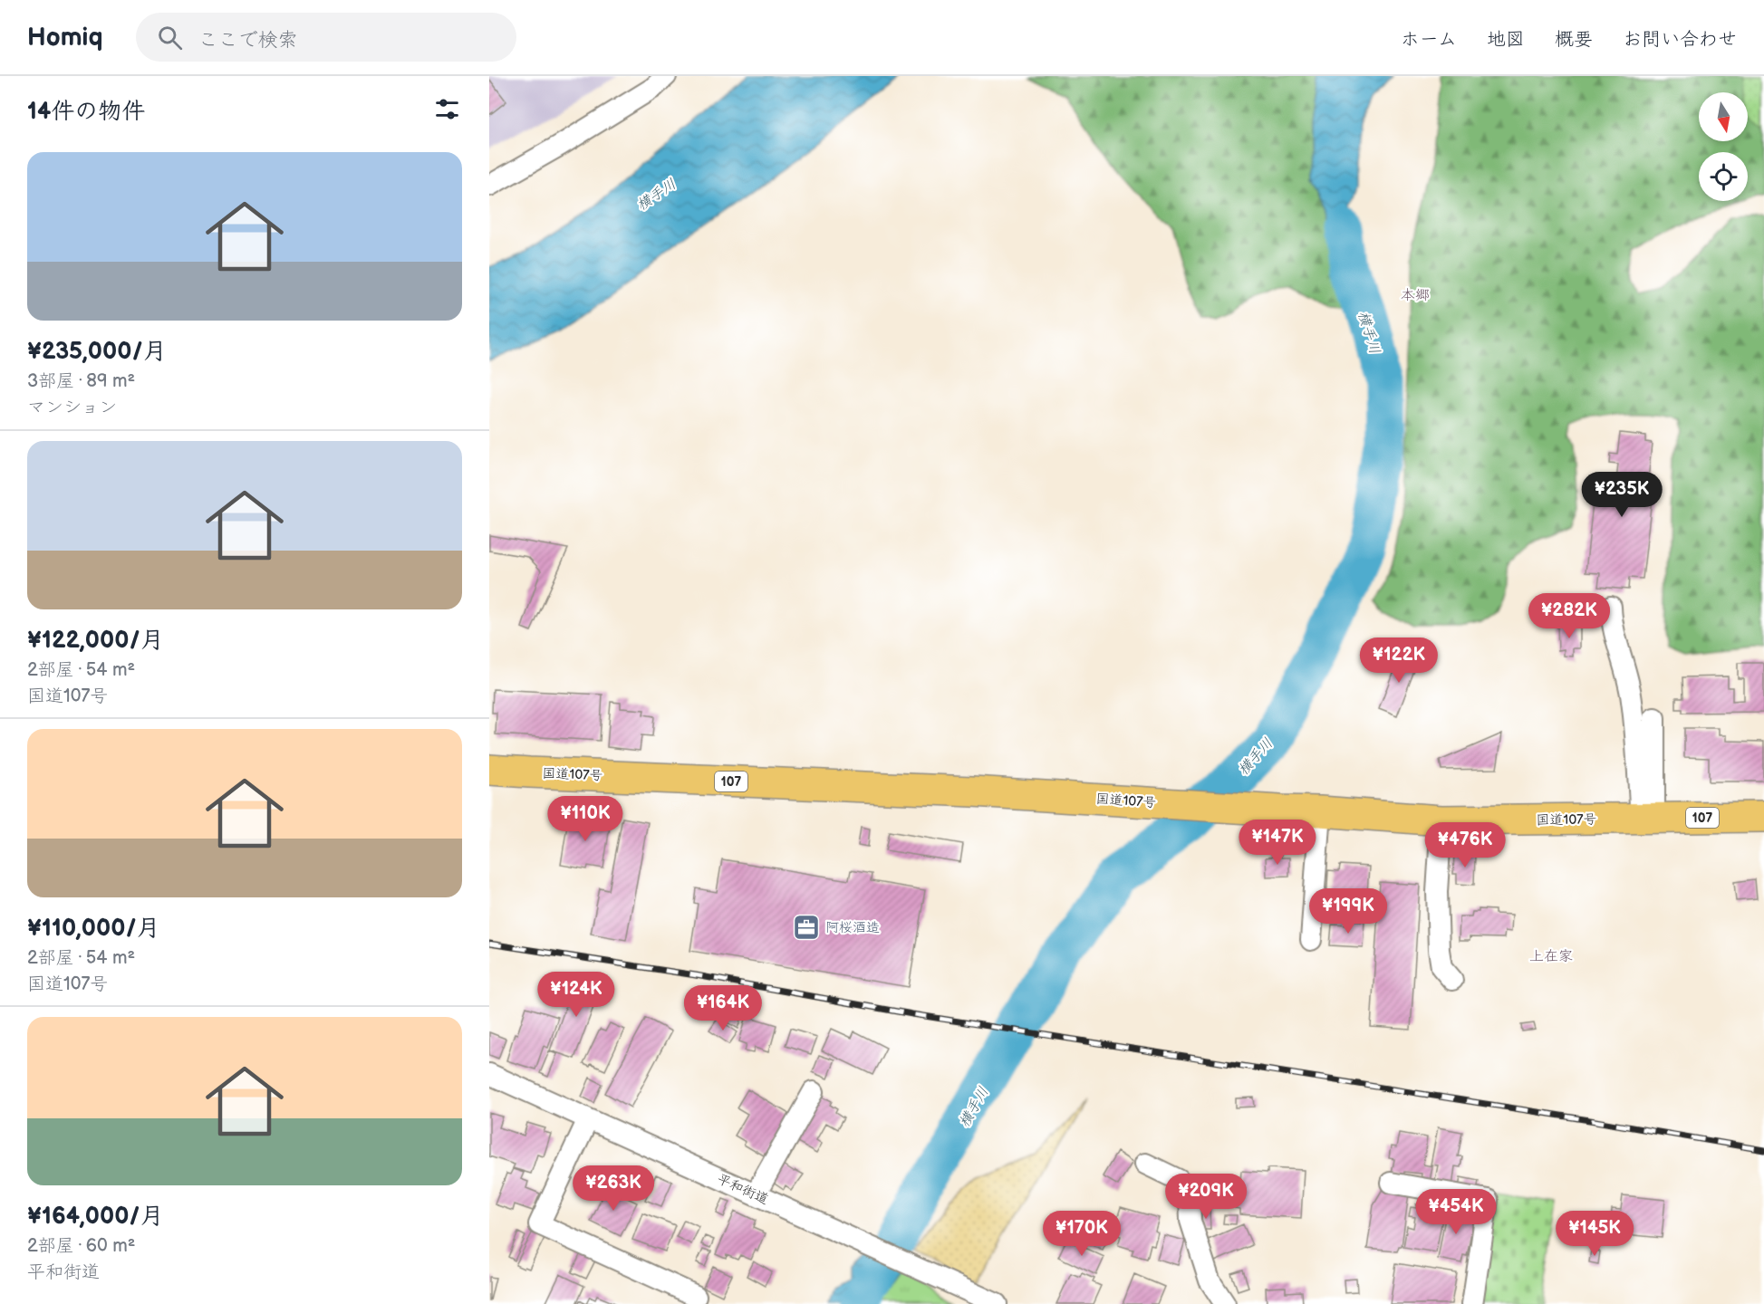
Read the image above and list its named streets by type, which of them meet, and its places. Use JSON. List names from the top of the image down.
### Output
{
  "streets": {
    "highway": ["国道107号", "107"],
    "street": ["平和街道"]
  },
  "districts": ["本郷", "上在家"],
  "water": ["横手川"],
  "places": {
    "office": ["阿桜酒造"]
  },
  "north": "bottom",
  "page": {
    "header": "Homiq",
    "search": "ここで検索",
    "nav": [
      "ホーム",
      "地図",
      "概要",
      "お問い合わせ"
    ],
    "heading": "14件の物件",
    "list": [
      {
        "name": "¥235,000/月",
        "note": "3部屋 · 89 m² · マンション"
      },
      {
        "name": "¥122,000/月",
        "note": "2部屋 · 54 m² · 国道107号"
      },
      {
        "name": "¥110,000/月",
        "note": "2部屋 · 54 m² · 国道107号"
      },
      {
        "name": "¥164,000/月",
        "note": "2部屋 · 60 m² · 平和街道"
      }
    ],
    "price": [
      "¥235K",
      "¥282K",
      "¥122K",
      "¥110K",
      "¥147K",
      "¥476K",
      "¥199K",
      "¥124K",
      "¥164K",
      "¥263K",
      "¥209K",
      "¥454K",
      "¥170K",
      "¥145K"
    ]
  }
}
